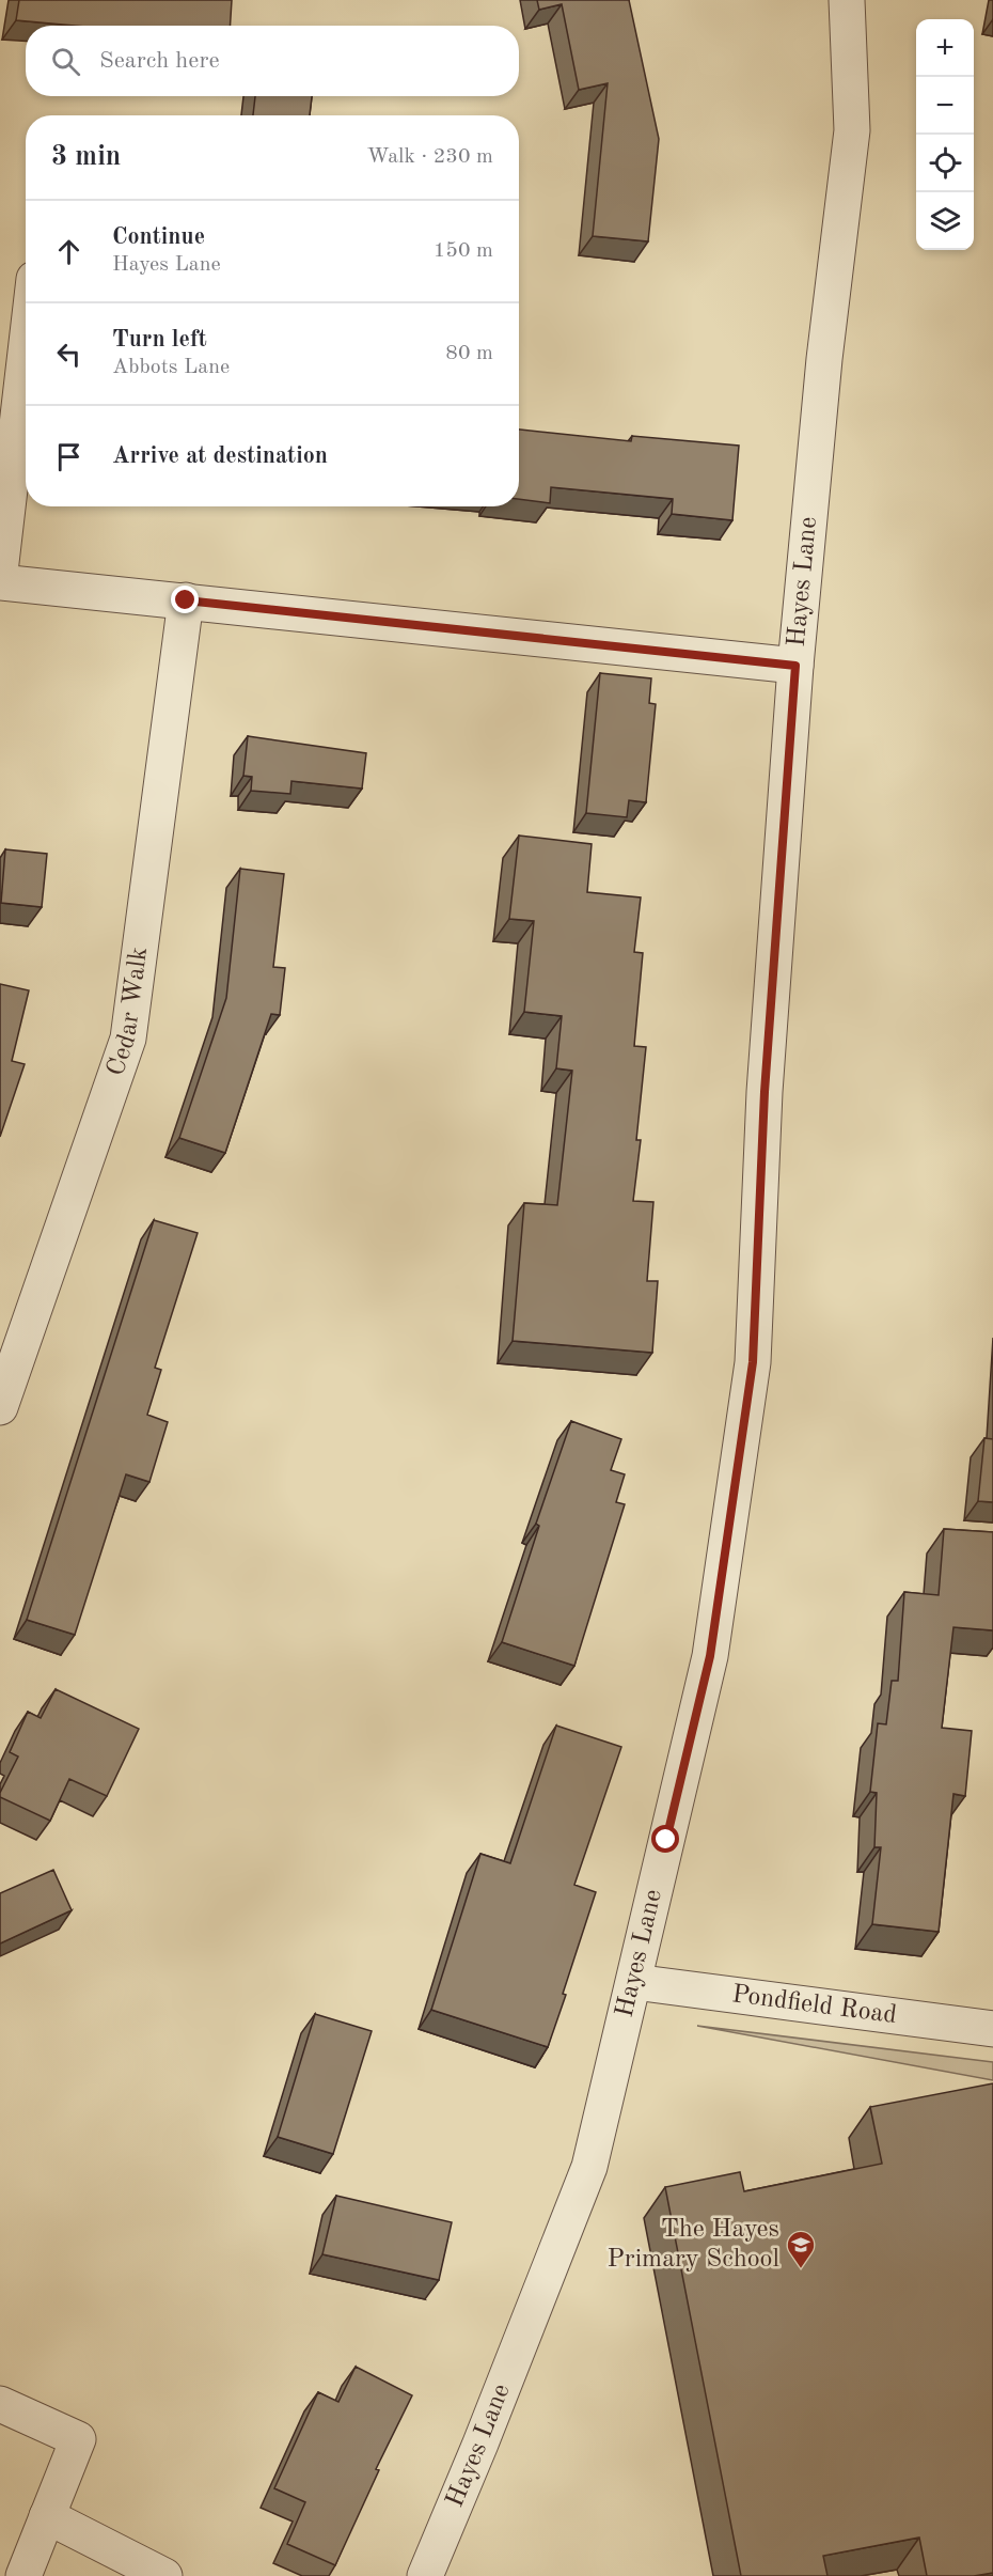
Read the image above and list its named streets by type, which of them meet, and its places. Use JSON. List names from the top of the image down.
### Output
{
  "streets": {
    "street": ["Hayes Lane", "Cedar Walk", "Pondfield Road"]
  },
  "crossings": [
    ["Hayes Lane", "Pondfield Road"]
  ],
  "places": {
    "school or university": ["The Hayes Primary School"]
  },
  "page": {
    "map_buttons": ["+", "−"],
    "search": "Search here",
    "heading": ["3 min", "Walk · 230 m"],
    "list": [
      ["Continue", "Hayes Lane", "150 m"],
      ["Turn left", "Abbots Lane", "80 m"],
      "Arrive at destination"
    ]
  }
}
